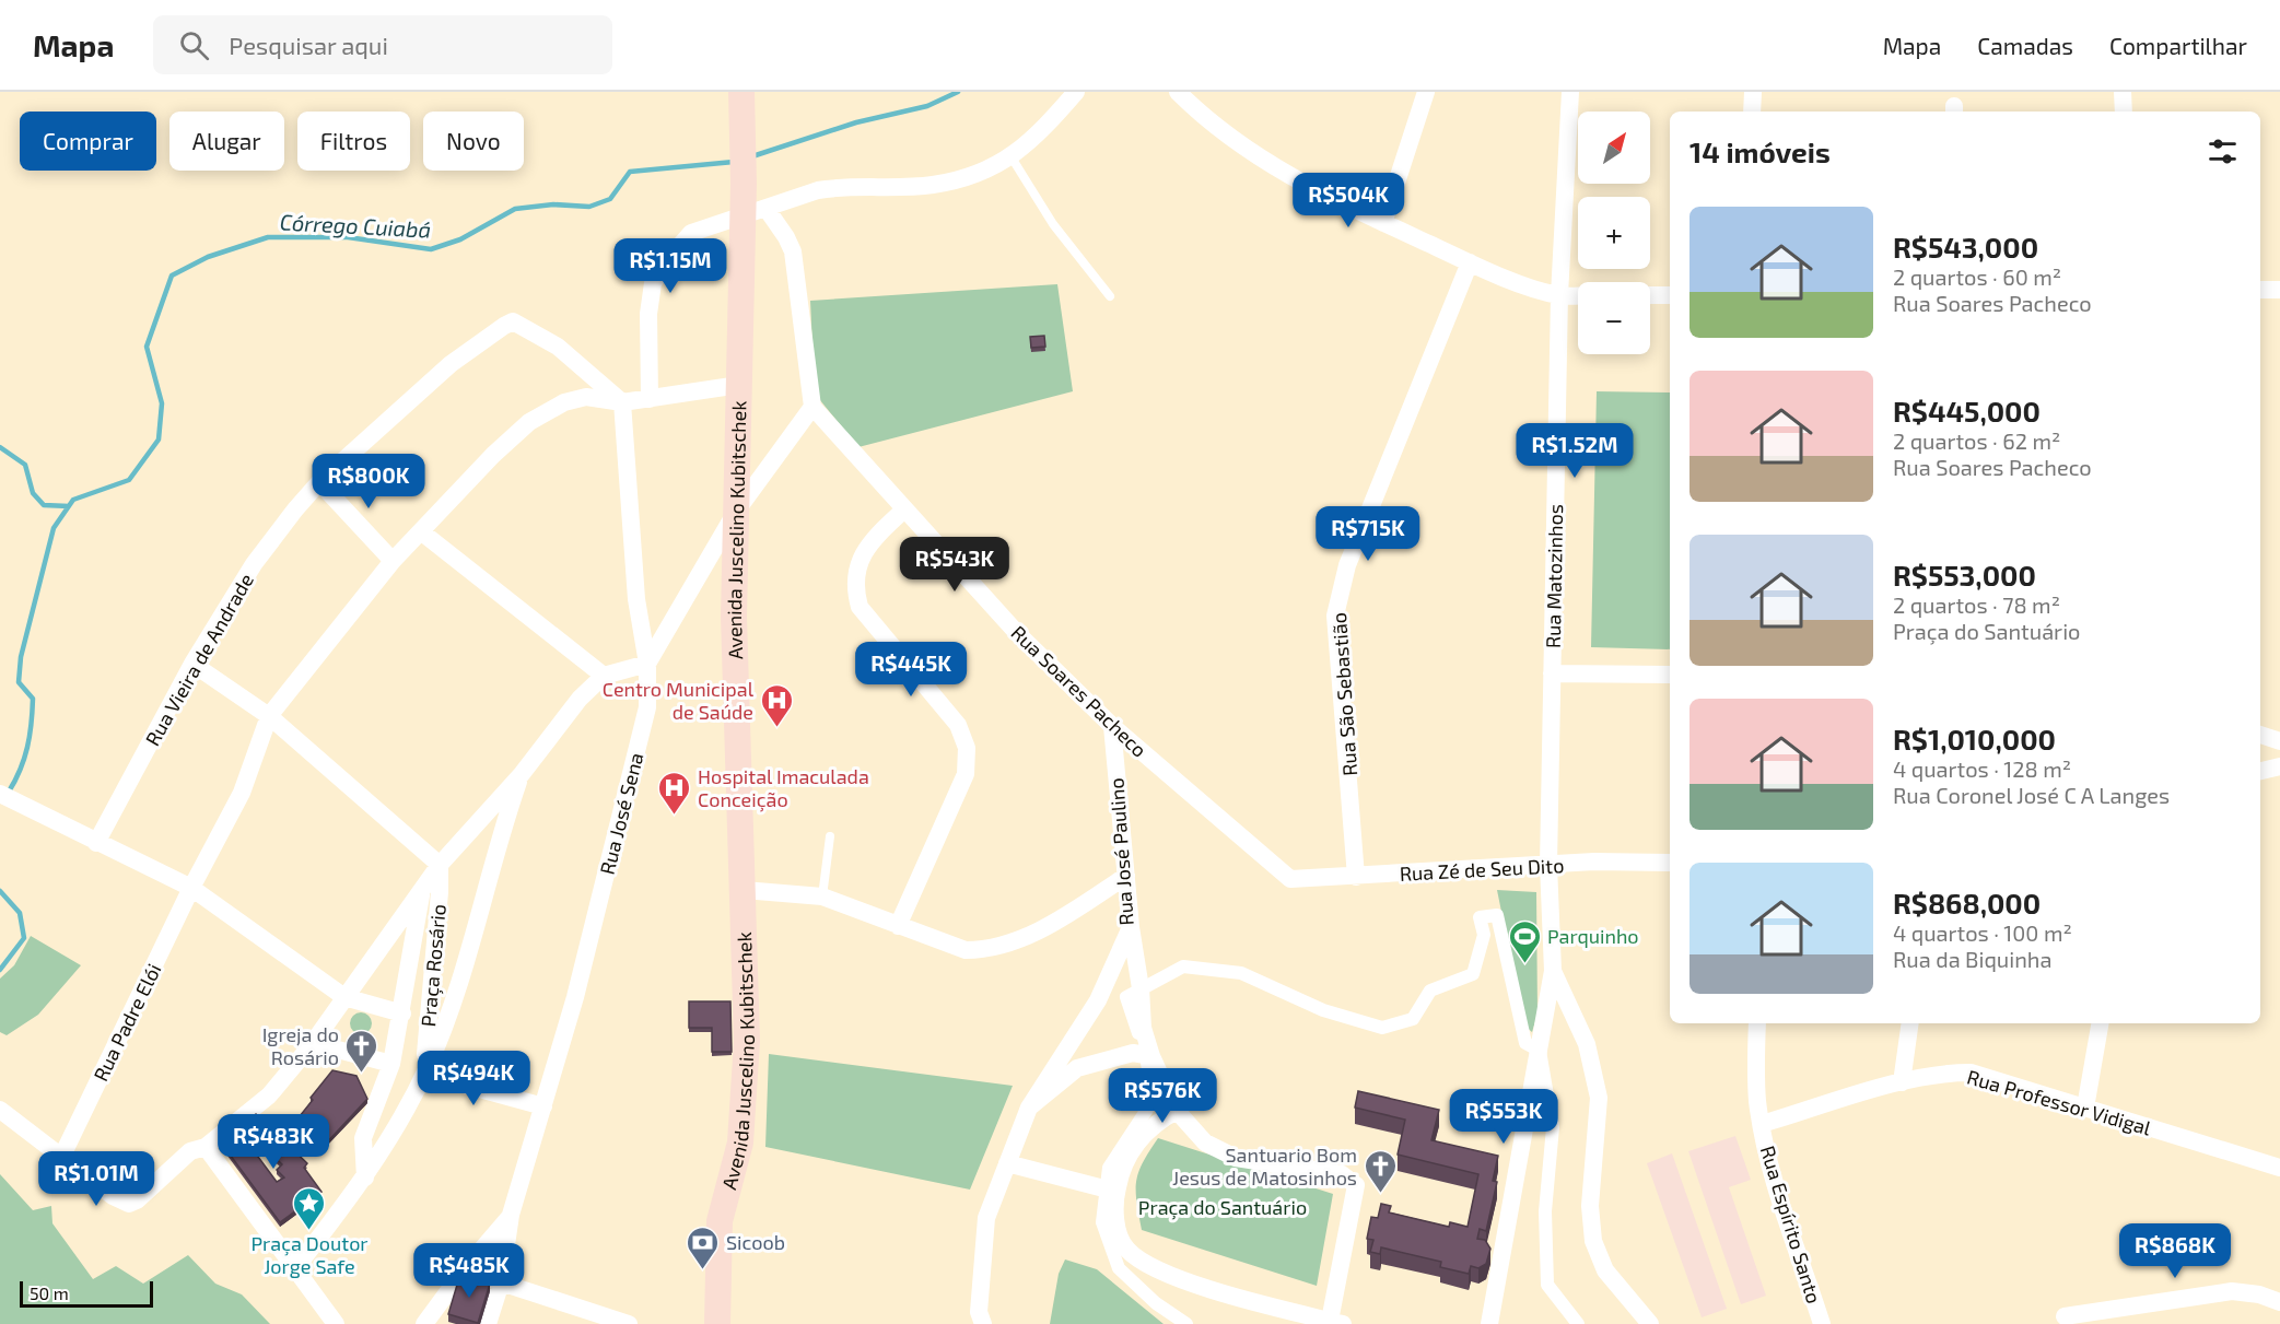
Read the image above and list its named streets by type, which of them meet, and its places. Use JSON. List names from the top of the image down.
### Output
{
  "streets": {
    "main road": ["Avenida Juscelino Kubitschek"],
    "street": [
      "Rua Matozinhos",
      "Rua Vieira de Andrade",
      "Rua Soares Pacheco",
      "Rua São Sebastião",
      "Rua José Sena",
      "Rua José Paulino",
      "Rua Zé de Seu Dito",
      "Praça Rosário",
      "Rua Padre Elói",
      "Rua Professor Vidigal",
      "Rua Espírito Santo"
    ]
  },
  "crossings": [
    ["Avenida Juscelino Kubitschek", "Rua Padre Elói"],
    ["Rua Matozinhos", "Rua Zé de Seu Dito"],
    ["Rua Vieira de Andrade", "Rua José Sena"],
    ["Rua Vieira de Andrade", "Rua Padre Elói"],
    ["Rua Soares Pacheco", "Rua José Paulino"],
    ["Rua Soares Pacheco", "Rua Zé de Seu Dito"],
    ["Rua São Sebastião", "Rua Zé de Seu Dito"],
    ["Rua José Sena", "Rua Padre Elói"],
    ["Rua Professor Vidigal", "Rua Espírito Santo"]
  ],
  "water": ["Córrego Cuiabá"],
  "parks": ["Praça do Santuário"],
  "places": {
    "hospital": ["Centro Municipal de Saúde", "Hospital Imaculada Conceição"],
    "sports": ["Parquinho"],
    "church": ["Igreja do Rosário", "Santuario Bom Jesus de Matosinhos"],
    "place": ["Praça Doutor Jorge Safe"],
    "bank": ["Sicoob"]
  },
  "scale_bar": "50 m",
  "north": "top right",
  "page": {
    "header": "Mapa",
    "search": "Pesquisar aqui",
    "nav": ["Mapa", "Camadas", "Compartilhar"],
    "map_buttons": ["+", "−"],
    "chip": [
      "Comprar",
      "Alugar",
      "Filtros",
      "Novo"
    ],
    "heading": "14 imóveis",
    "price": [
      "R$504K",
      "R$1.15M",
      "R$1.52M",
      "R$800K",
      "R$715K",
      "R$543K",
      "R$445K",
      "R$494K",
      "R$576K",
      "R$553K",
      "R$483K",
      "R$1.01M",
      "R$868K",
      "R$485K"
    ],
    "list": [
      {
        "name": "R$543,000",
        "note": "2 quartos · 60 m² · Rua Soares Pacheco"
      },
      {
        "name": "R$445,000",
        "note": "2 quartos · 62 m² · Rua Soares Pacheco"
      },
      {
        "name": "R$553,000",
        "note": "2 quartos · 78 m² · Praça do Santuário"
      },
      {
        "name": "R$1,010,000",
        "note": "4 quartos · 128 m² · Rua Coronel José C A Langes"
      },
      {
        "name": "R$868,000",
        "note": "4 quartos · 100 m² · Rua da Biquinha"
      }
    ],
    "scale": "50 m"
  }
}
